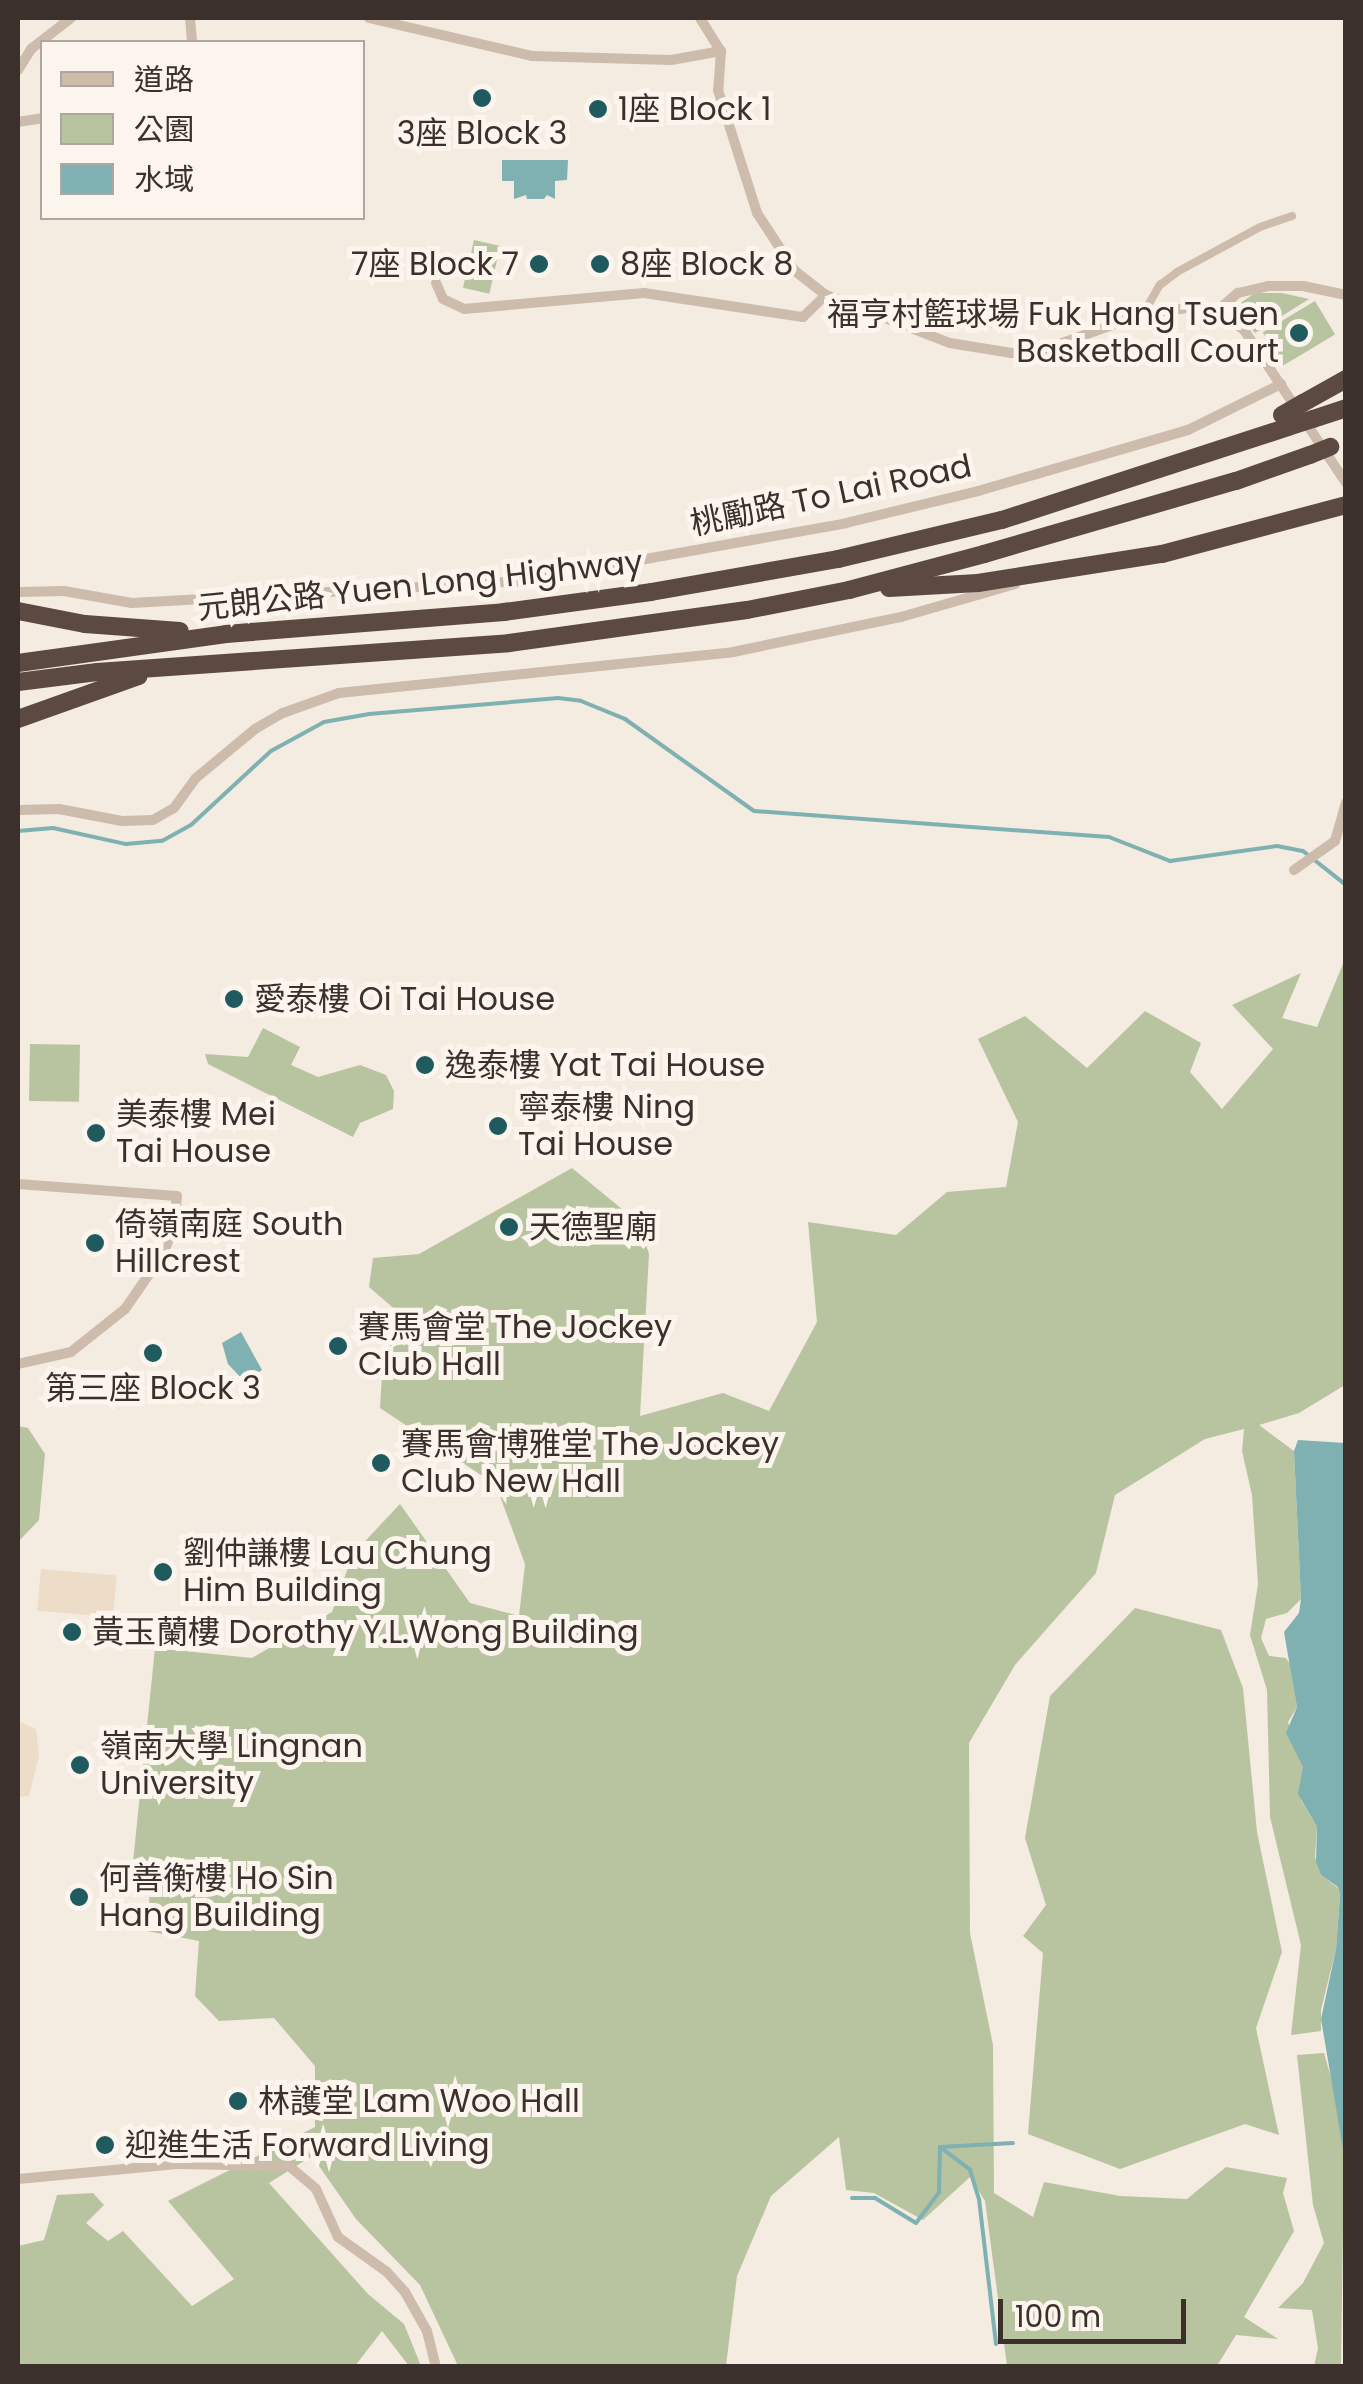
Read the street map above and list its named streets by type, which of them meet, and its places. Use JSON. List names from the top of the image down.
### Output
{
  "streets": {
    "highway": ["元朗公路 Yuen Long Highway"],
    "street": ["桃勵路 To Lai Road"]
  },
  "places": [
    "3座 Block 3",
    "1座 Block 1",
    "7座 Block 7",
    "8座 Block 8",
    "福亨村籃球場 Fuk Hang Tsuen Basketball Court",
    "愛泰樓 Oi Tai House",
    "逸泰樓 Yat Tai House",
    "寧泰樓 Ning Tai House",
    "美泰樓 Mei Tai House",
    "天德聖廟",
    "倚嶺南庭 South Hillcrest",
    "賽馬會堂 The Jockey Club Hall",
    "第三座 Block 3",
    "賽馬會博雅堂 The Jockey Club New Hall",
    "劉仲謙樓 Lau Chung Him Building",
    "黃玉蘭樓 Dorothy Y.L.Wong Building",
    "嶺南大學 Lingnan University",
    "何善衡樓 Ho Sin Hang Building",
    "林護堂 Lam Woo Hall",
    "迎進生活 Forward Living"
  ],
  "legend": ["道路", "公園", "水域"],
  "scale_bar": "100 m"
}
